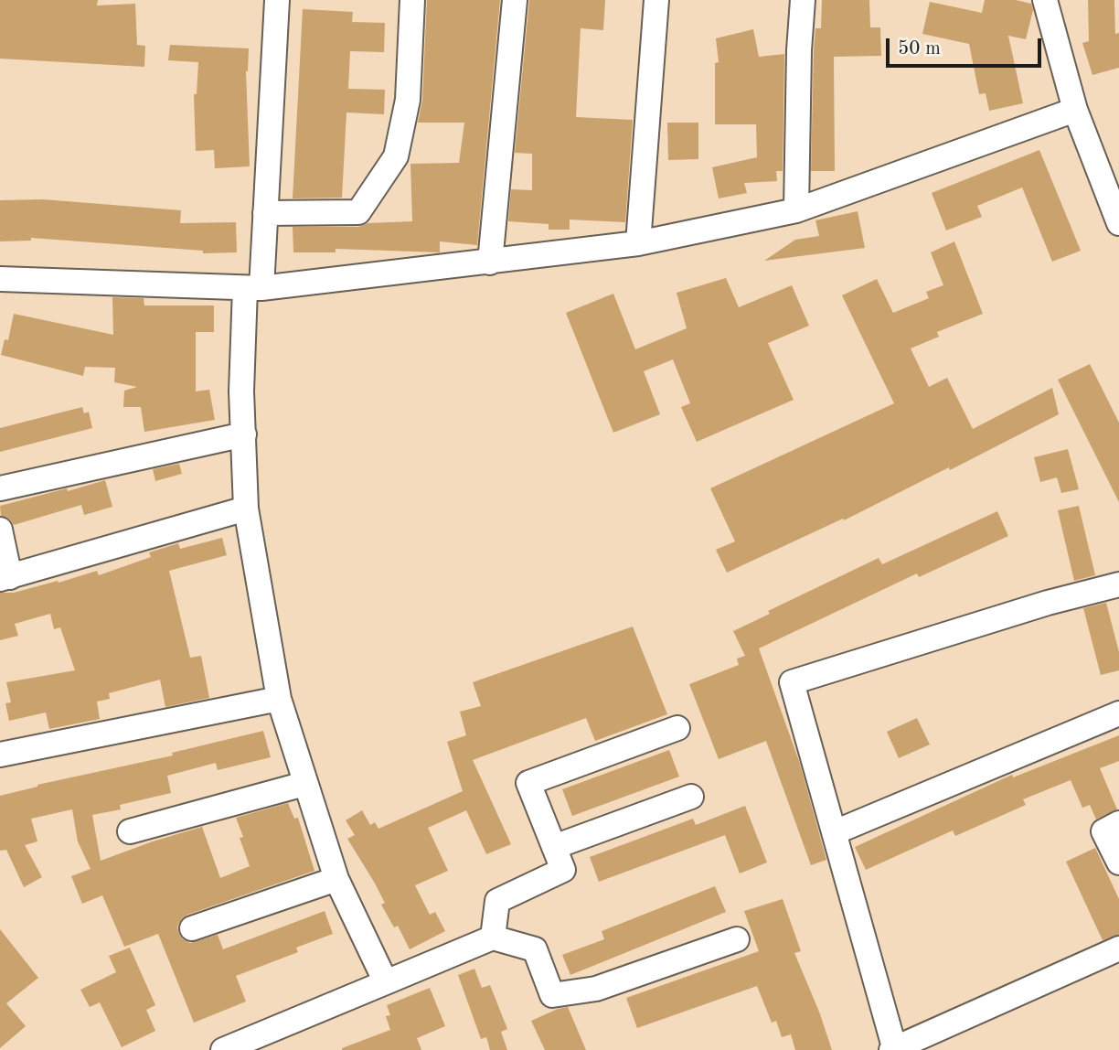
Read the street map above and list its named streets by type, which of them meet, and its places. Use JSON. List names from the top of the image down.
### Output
{
  "scale_bar": "50 m"
}
